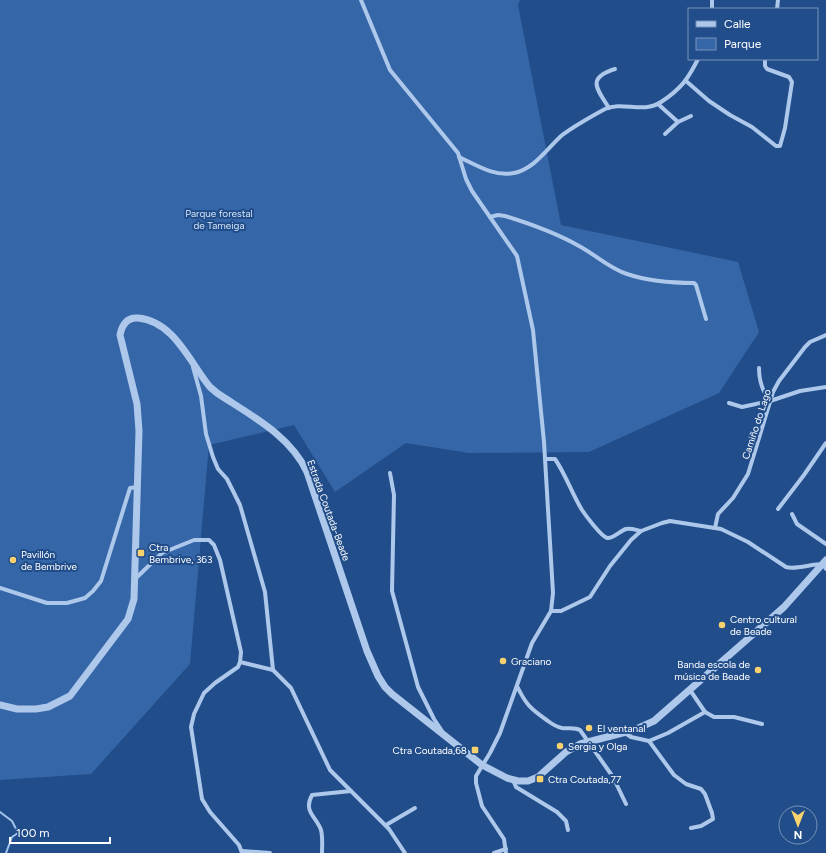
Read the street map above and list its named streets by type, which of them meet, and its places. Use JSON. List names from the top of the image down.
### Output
{
  "streets": {
    "street": ["Camiño do Lago", "Estrada Coutada-Beade"]
  },
  "parks": ["Parque forestal de Tameiga"],
  "places": {
    "transit": ["Ctra Bembrive, 363", "Ctra Coutada,68", "Ctra Coutada,77"],
    "other": [
      "Pavillón de Bembrive",
      "Centro cultural de Beade",
      "Graciano",
      "Banda escola de música de Beade",
      "El ventanal",
      "Sergia y Olga"
    ]
  },
  "legend": ["Calle", "Parque"],
  "scale_bar": "100 m",
  "north": "bottom"
}
